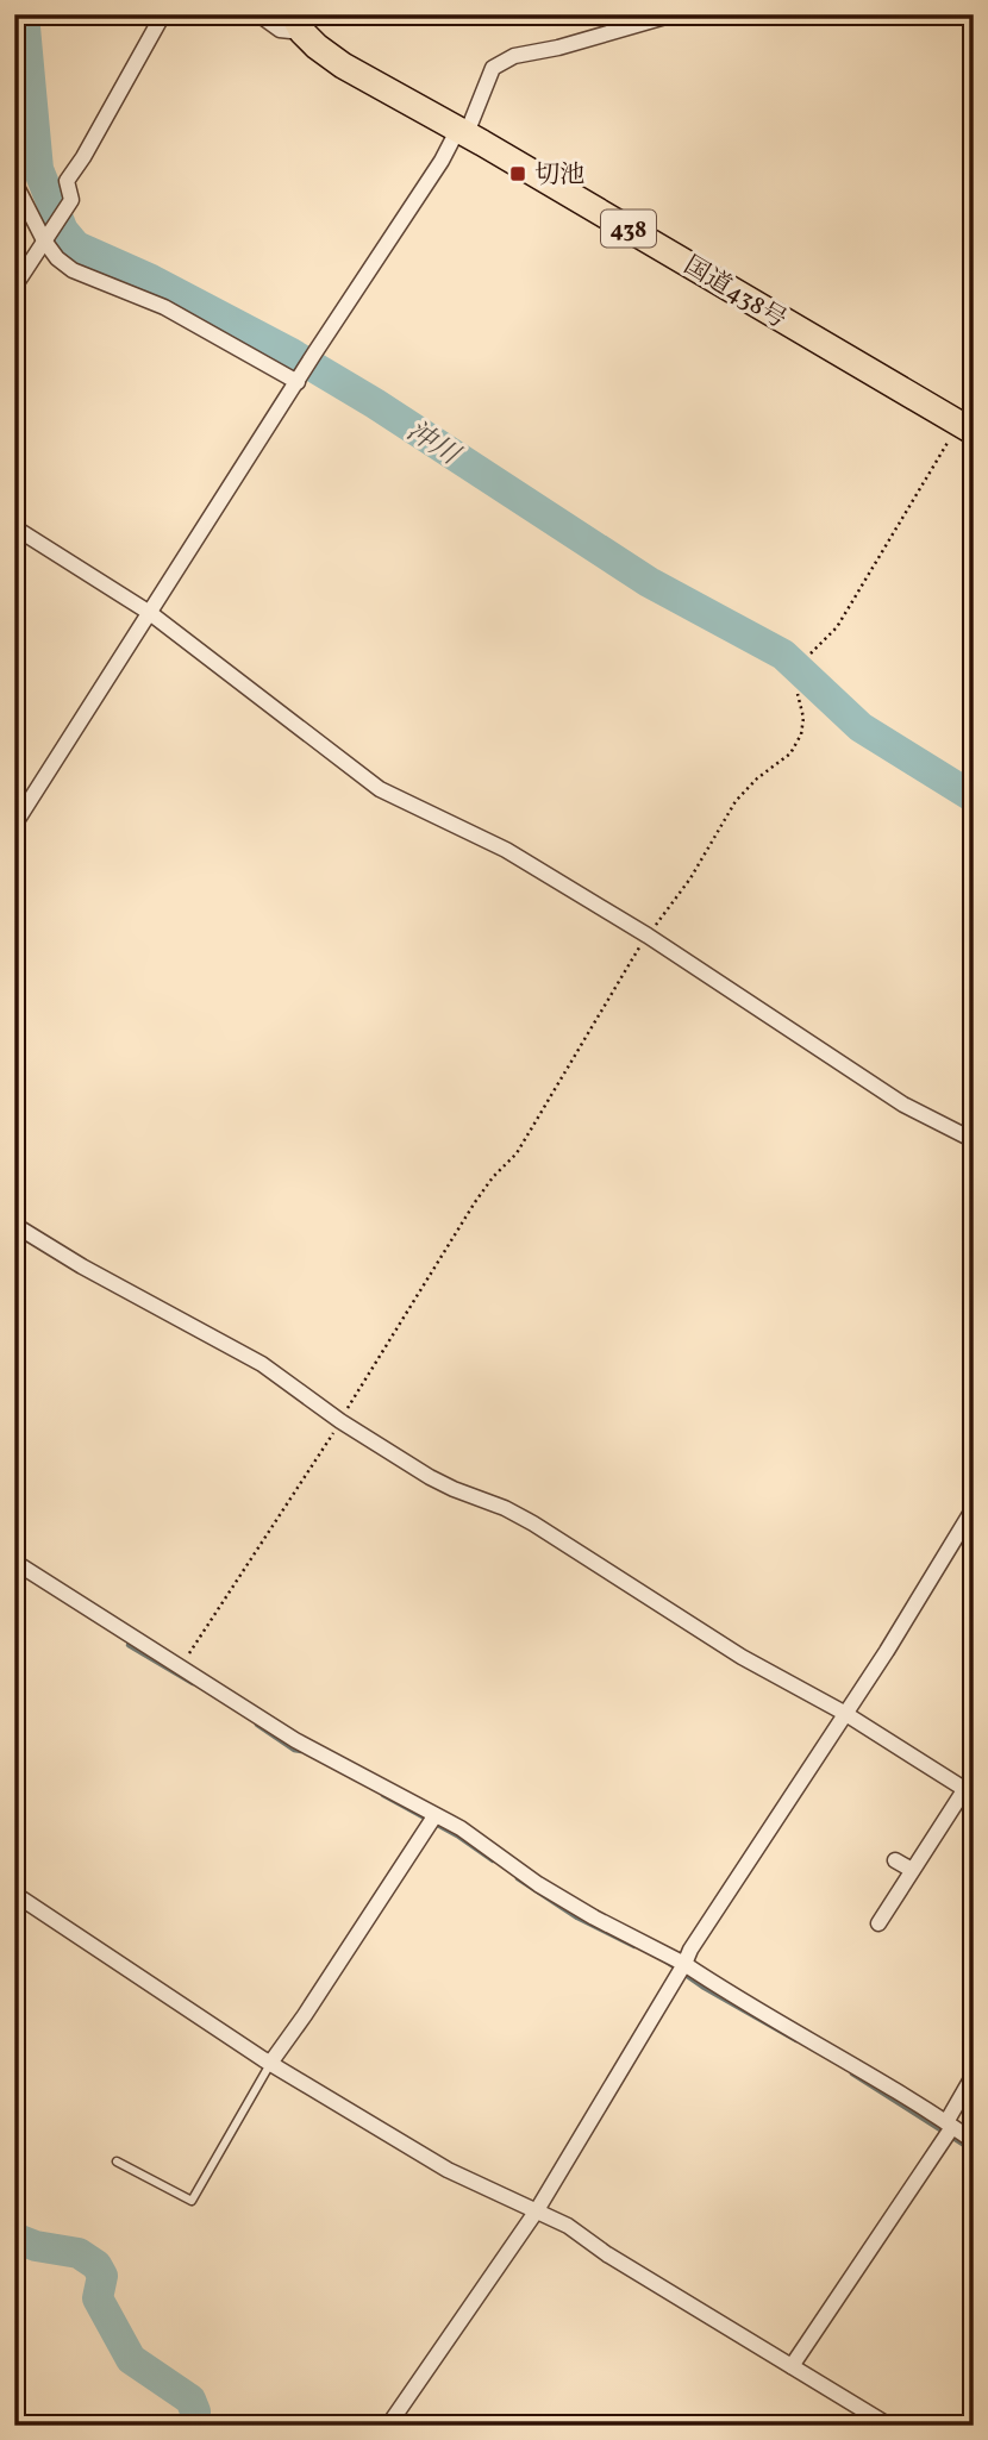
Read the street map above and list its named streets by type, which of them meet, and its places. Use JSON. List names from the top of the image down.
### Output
{
  "streets": {
    "highway": ["438", "国道438号"]
  },
  "water": ["沖川"],
  "places": {
    "transit": ["切池"]
  }
}
